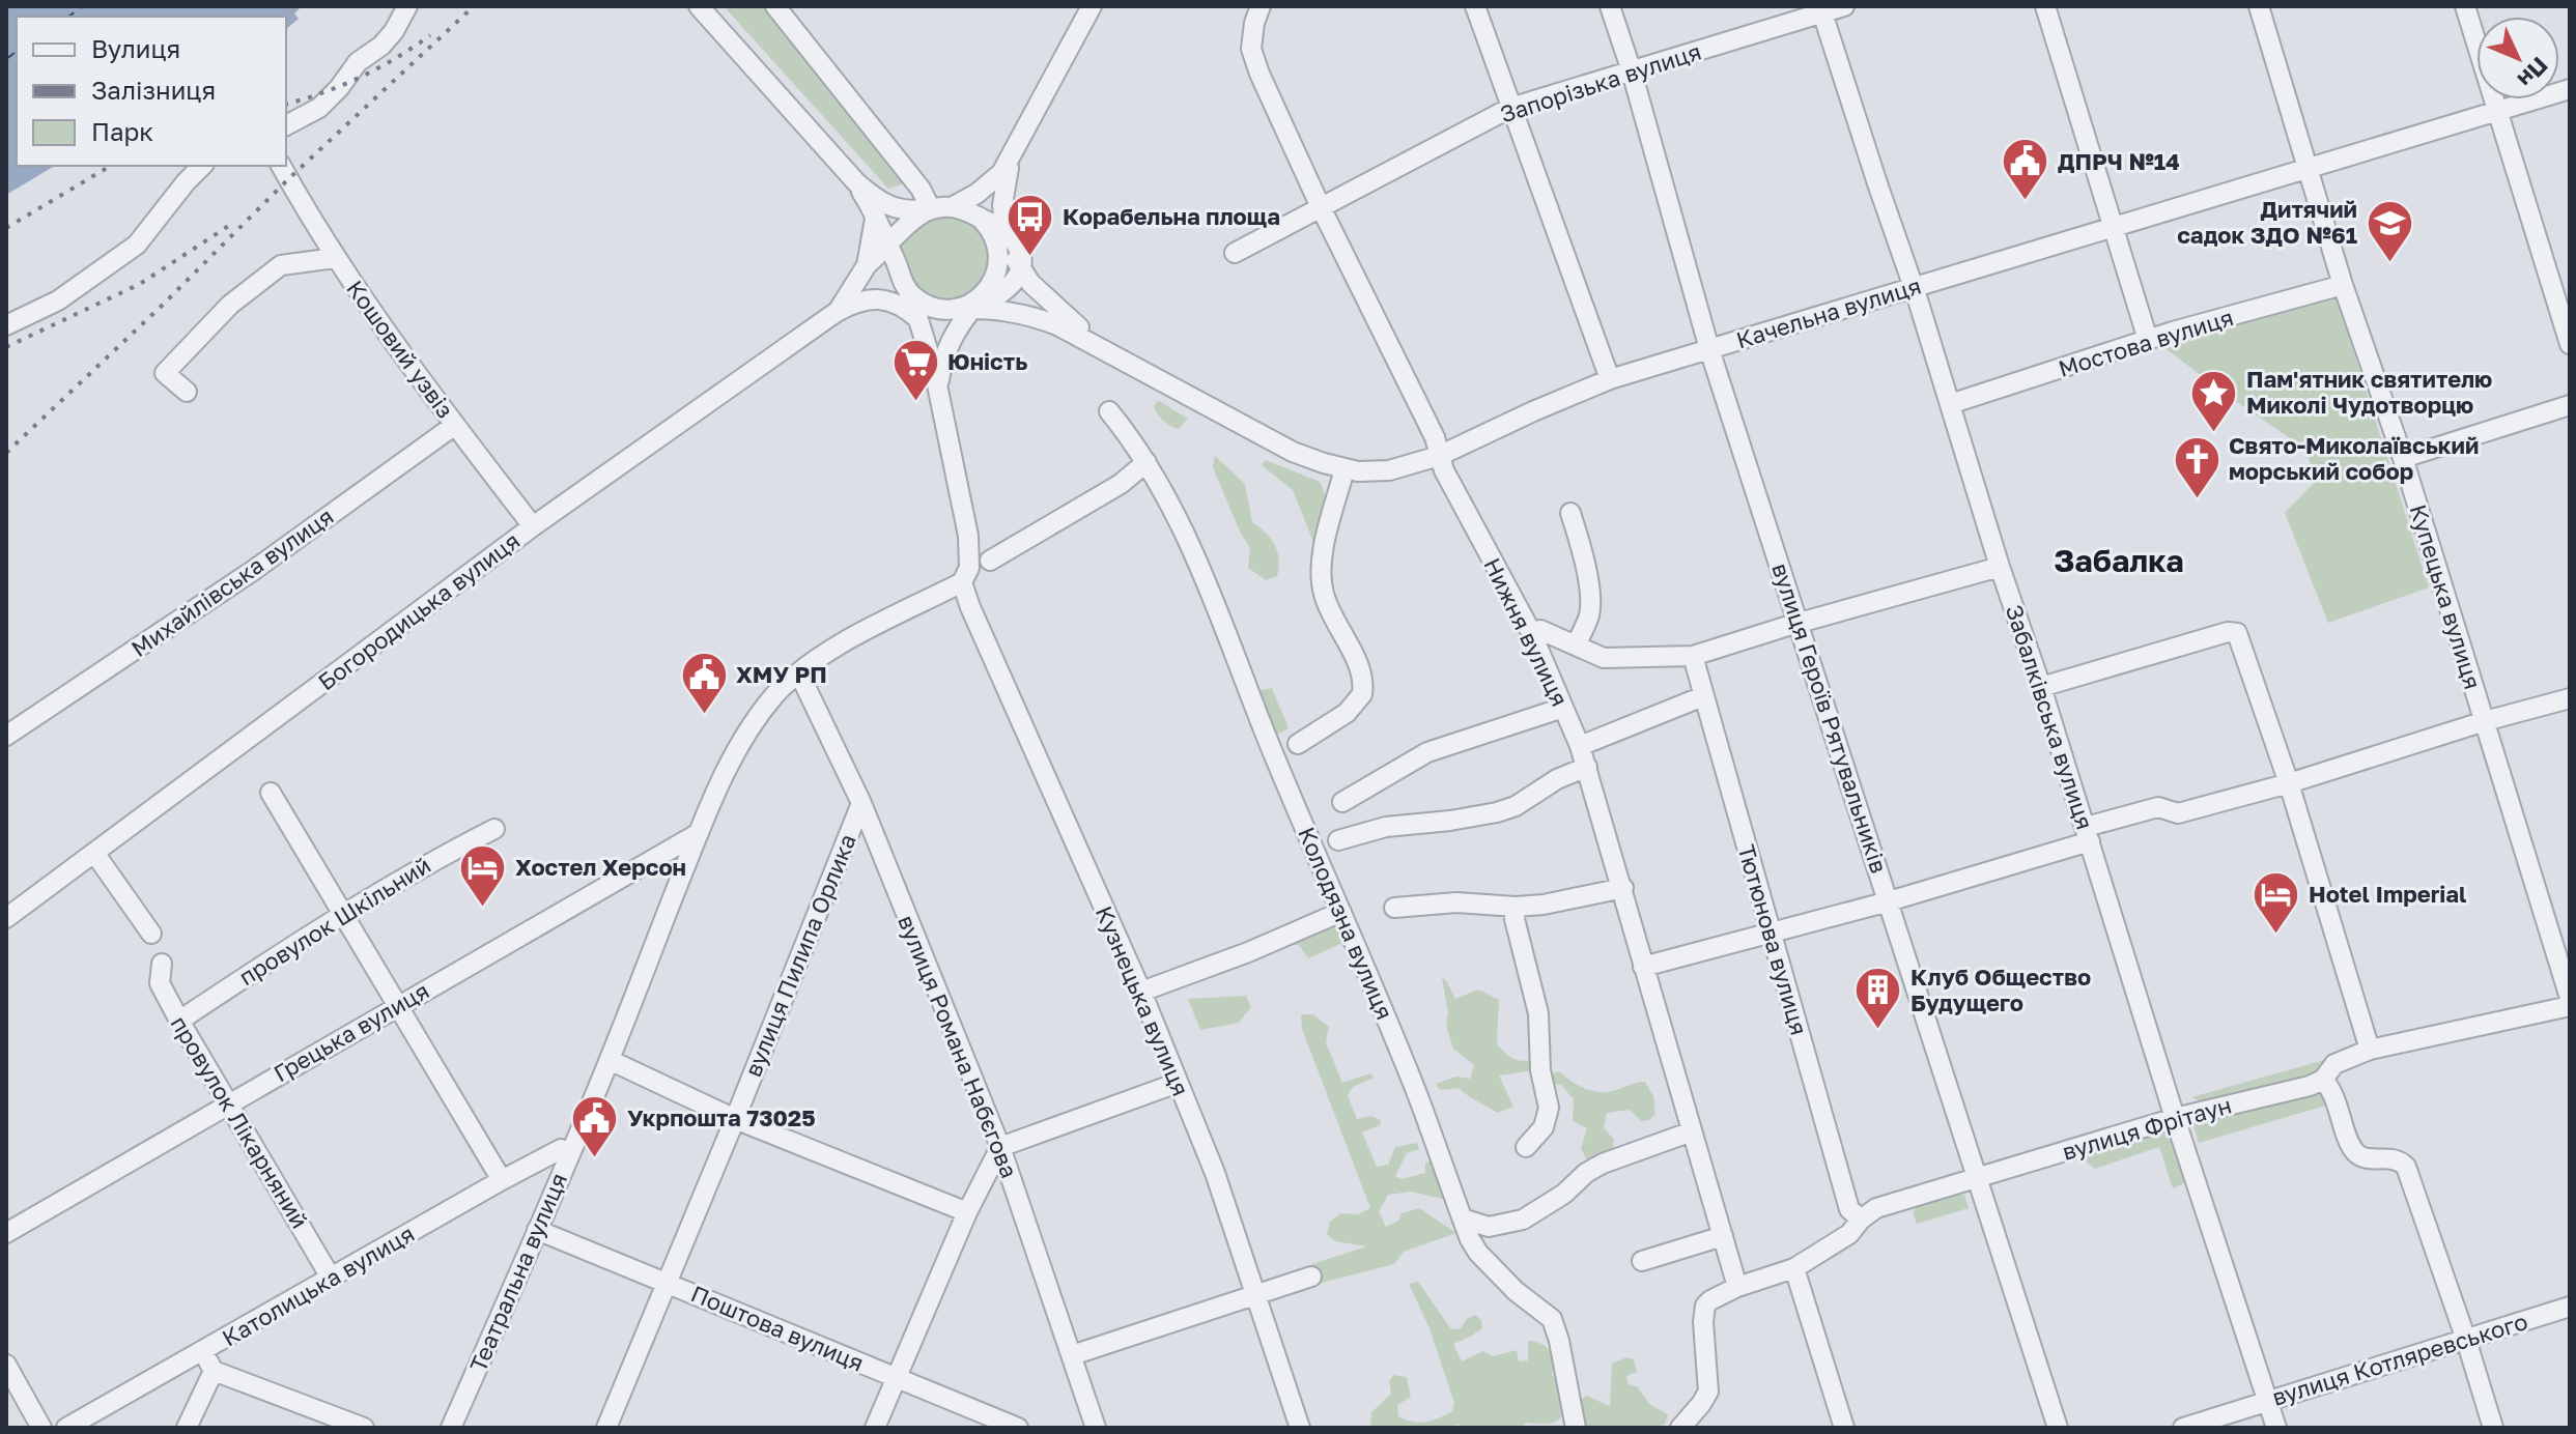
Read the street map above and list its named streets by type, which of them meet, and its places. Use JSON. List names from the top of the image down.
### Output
{
  "streets": {
    "street": [
      "Запорізька вулиця",
      "Качельна вулиця",
      "Мостова вулиця",
      "Кошовий узвіз",
      "Михайлівська вулиця",
      "Купецька вулиця",
      "Богородицька вулиця",
      "Нижня вулиця",
      "Забалківська вулиця",
      "вулиця Героїв Рятувальників",
      "провулок Шкільний",
      "Колодязна вулиця",
      "Тютюнова вулиця",
      "вулиця Пилипа Орлика",
      "Кузнецька вулиця",
      "Грецька вулиця",
      "вулиця Романа Набєгова",
      "провулок Лікарняний",
      "вулиця Фрітаун",
      "Театральна вулиця",
      "Католицька вулиця",
      "Поштова вулиця",
      "вулиця Котляревського"
    ]
  },
  "crossings": [
    ["Запорізька вулиця", "Нижня вулиця"],
    ["Запорізька вулиця", "Забалківська вулиця"],
    ["Запорізька вулиця", "вулиця Героїв Рятувальників"],
    ["Качельна вулиця", "Купецька вулиця"],
    ["Качельна вулиця", "Богородицька вулиця"],
    ["Качельна вулиця", "Нижня вулиця"],
    ["Качельна вулиця", "Забалківська вулиця"],
    ["Качельна вулиця", "вулиця Героїв Рятувальників"],
    ["Мостова вулиця", "Купецька вулиця"],
    ["Мостова вулиця", "Забалківська вулиця"],
    ["Кошовий узвіз", "Михайлівська вулиця"],
    ["Кошовий узвіз", "Богородицька вулиця"],
    ["Нижня вулиця", "вулиця Фрітаун"],
    ["Забалківська вулиця", "вулиця Фрітаун"],
    ["Забалківська вулиця", "вулиця Котляревського"],
    ["вулиця Героїв Рятувальників", "вулиця Фрітаун"],
    ["провулок Шкільний", "провулок Лікарняний"],
    ["Тютюнова вулиця", "вулиця Фрітаун"],
    ["вулиця Пилипа Орлика", "вулиця Романа Набєгова"],
    ["вулиця Пилипа Орлика", "Поштова вулиця"],
    ["Грецька вулиця", "провулок Лікарняний"],
    ["Грецька вулиця", "Театральна вулиця"],
    ["вулиця Романа Набєгова", "Театральна вулиця"],
    ["провулок Лікарняний", "Католицька вулиця"],
    ["Театральна вулиця", "Католицька вулиця"],
    ["Театральна вулиця", "Поштова вулиця"]
  ],
  "districts": ["Забалка"],
  "places": {
    "public building": ["ДПРЧ №14", "ХМУ РП", "Укрпошта 73025"],
    "bus stop": ["Корабельна площа"],
    "school or university": ["Дитячий садок ЗДО №61"],
    "supermarket": ["Юність"],
    "place": ["Пам'ятник святителю Миколі Чудотворцю"],
    "church": ["Свято-Миколаївський морський собор"],
    "hotel": ["Хостел Херсон", "Hotel Imperial"],
    "building": ["Клуб Общество Будущего"]
  },
  "legend": ["Вулиця", "Залізниця", "Парк"],
  "north": "bottom right"
}
